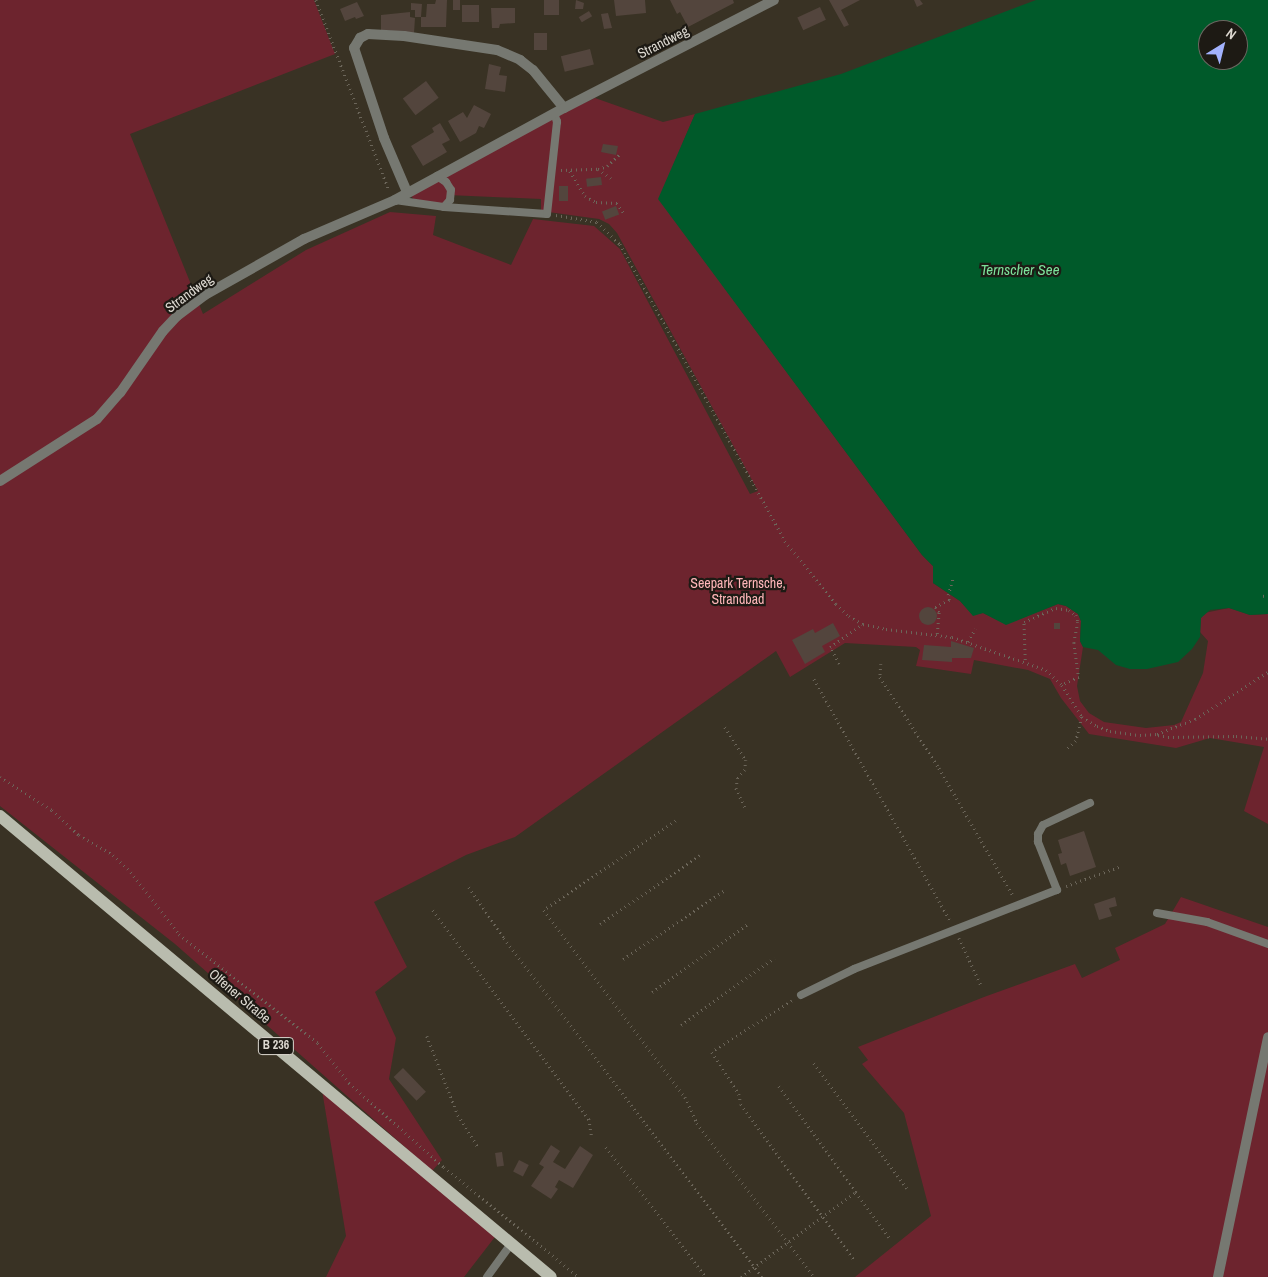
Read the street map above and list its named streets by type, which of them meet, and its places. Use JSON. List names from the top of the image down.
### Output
{
  "streets": {
    "main road": ["Olfener Straße", "B 236"],
    "street": ["Strandweg"]
  },
  "water": ["Ternscher See"],
  "parks": ["Seepark Ternsche, Strandbad"],
  "north": "top right"
}
